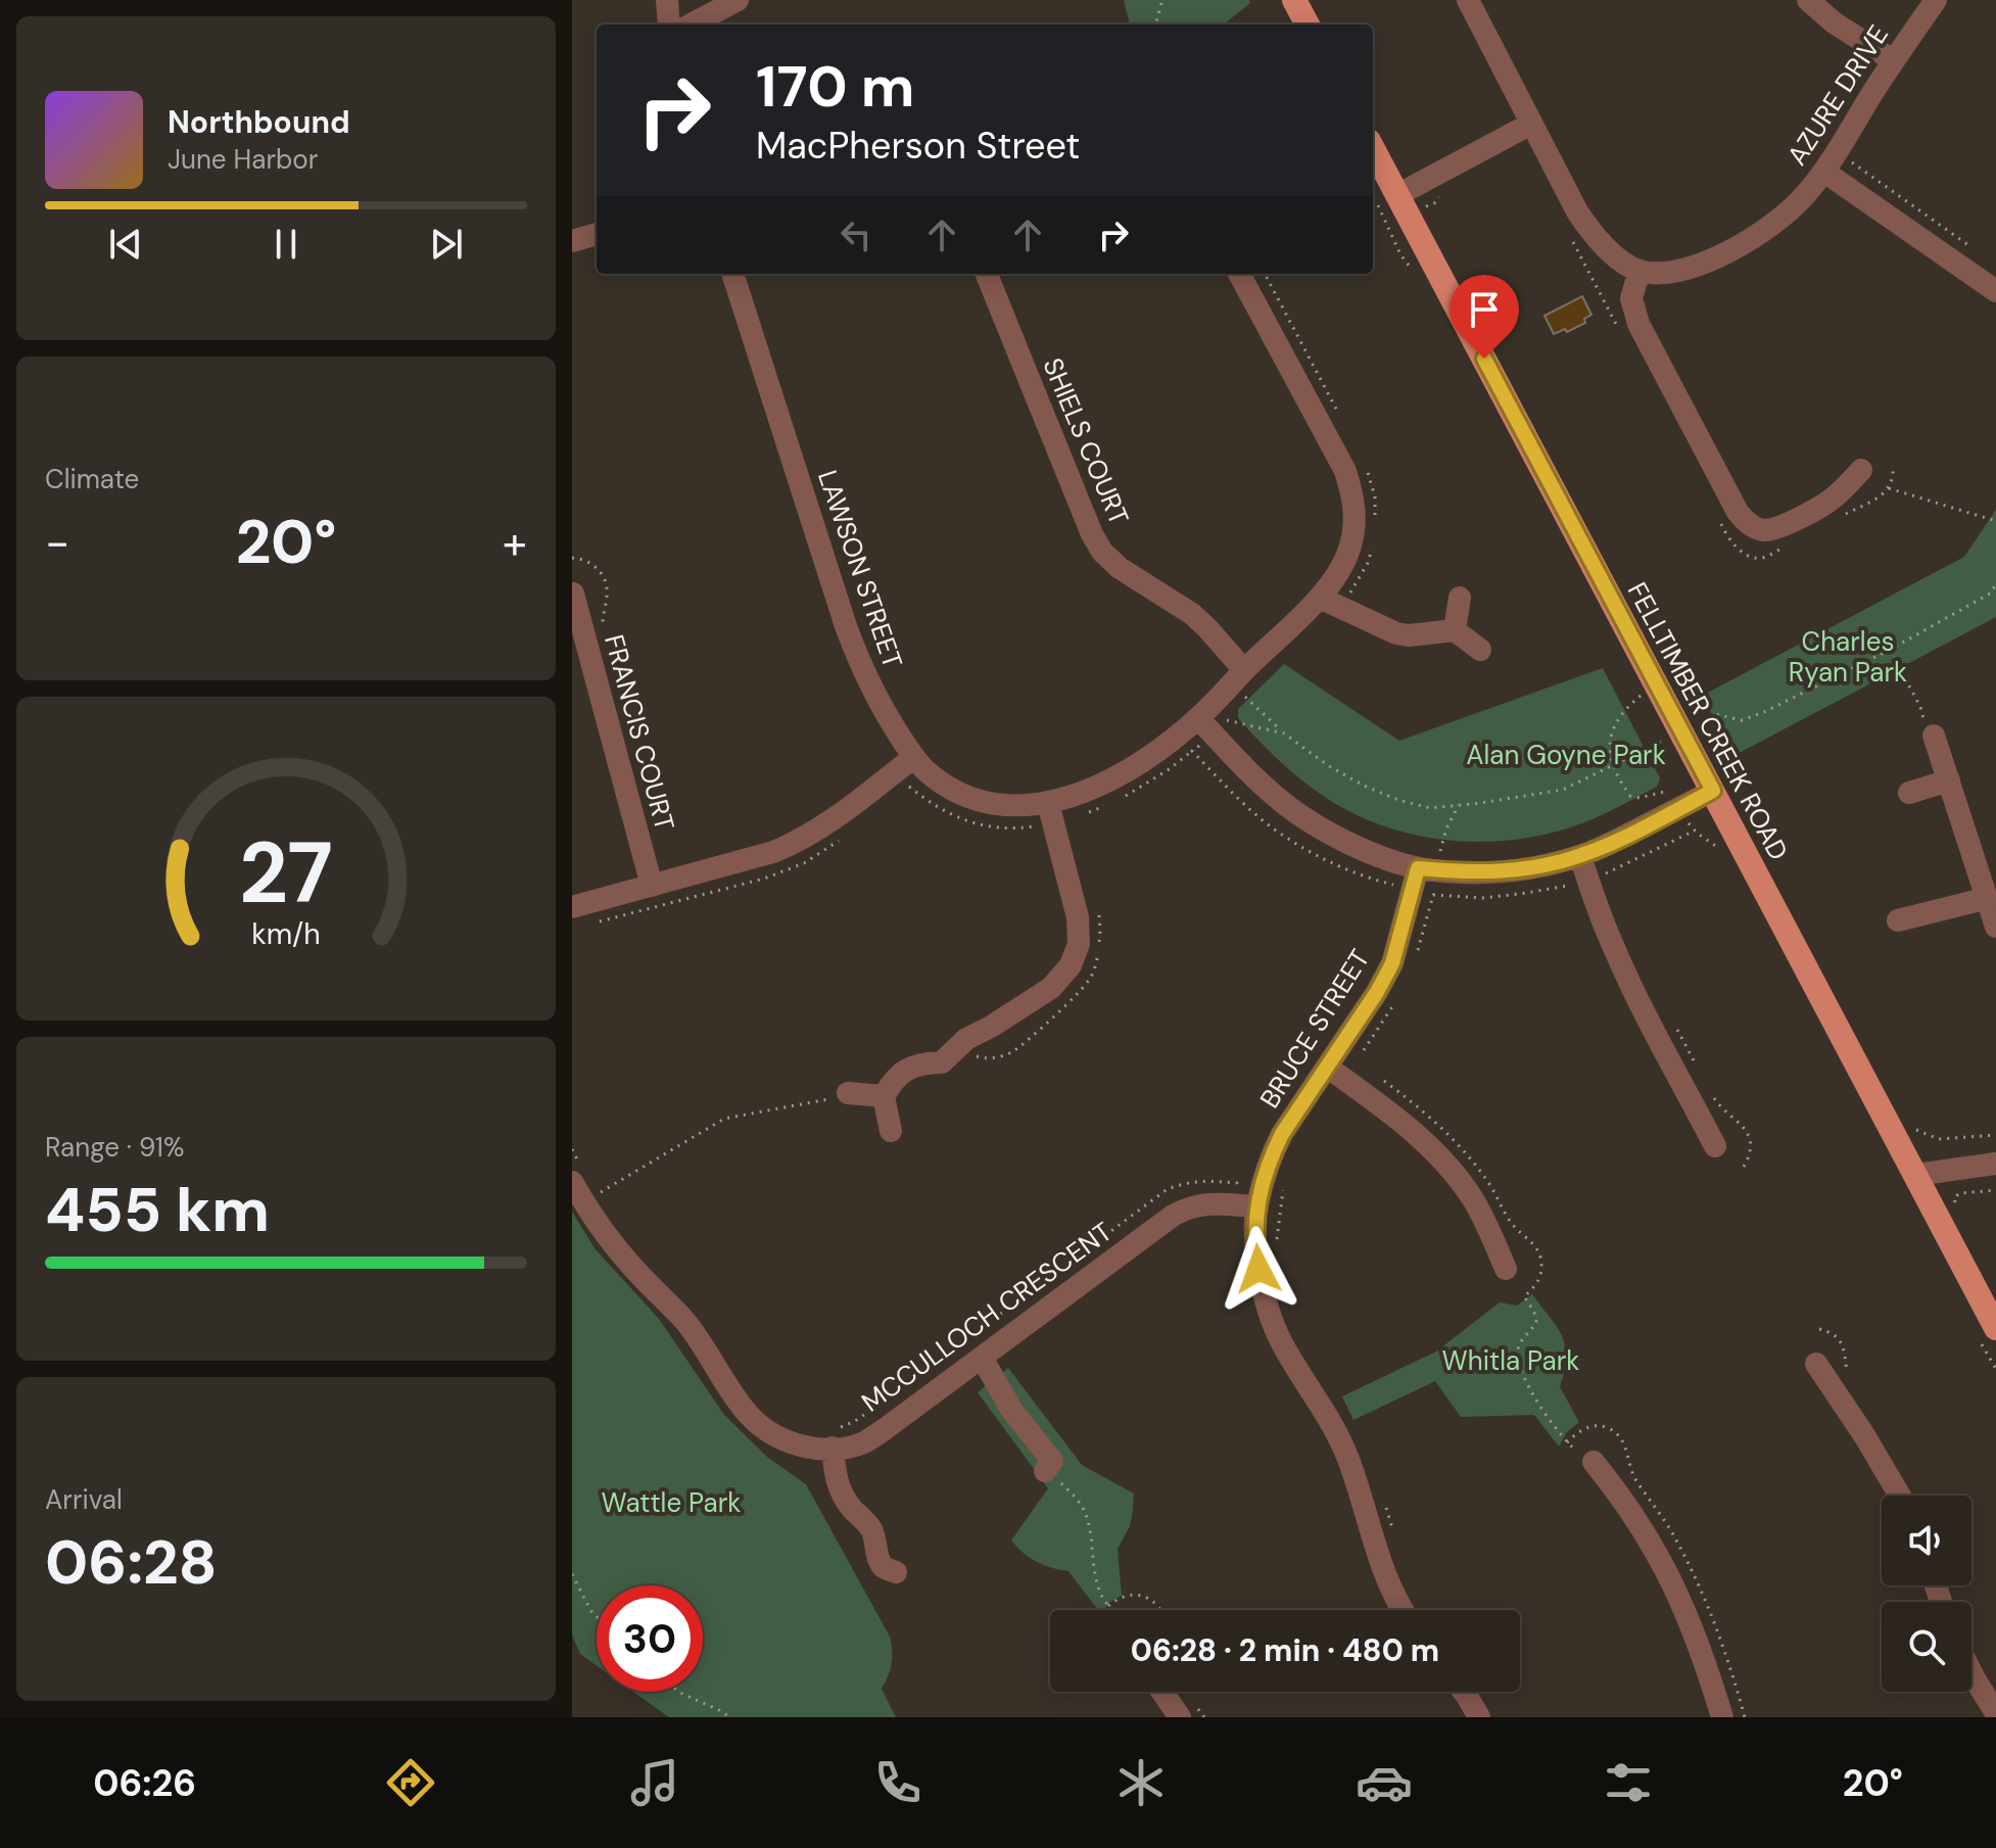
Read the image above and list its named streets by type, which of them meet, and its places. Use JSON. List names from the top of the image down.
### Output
{
  "streets": {
    "main road": ["FELLTIMBER CREEK ROAD"],
    "street": [
      "AZURE DRIVE",
      "SHIELS COURT",
      "LAWSON STREET",
      "FRANCIS COURT",
      "BRUCE STREET",
      "MCCULLOCH CRESCENT"
    ]
  },
  "crossings": [
    ["SHIELS COURT", "LAWSON STREET"],
    ["BRUCE STREET", "MCCULLOCH CRESCENT"]
  ],
  "parks": [
    "Charles Ryan Park",
    "Alan Goyne Park",
    "Whitla Park",
    "Wattle Park"
  ],
  "page": {
    "turn": ["170 m", "MacPherson Street"],
    "song": ["Northbound", "June Harbor"],
    "tile": [
      "Climate",
      ["Range · 91%", "455 km"],
      ["Arrival", "06:28"]
    ],
    "heat": ["−", "20°", "+"],
    "limit": "30",
    "trip": "06:28 · 2 min · 480 m",
    "tabs": ["06:26", "20°"],
    "gauge": ["27", "km/h"]
  }
}
